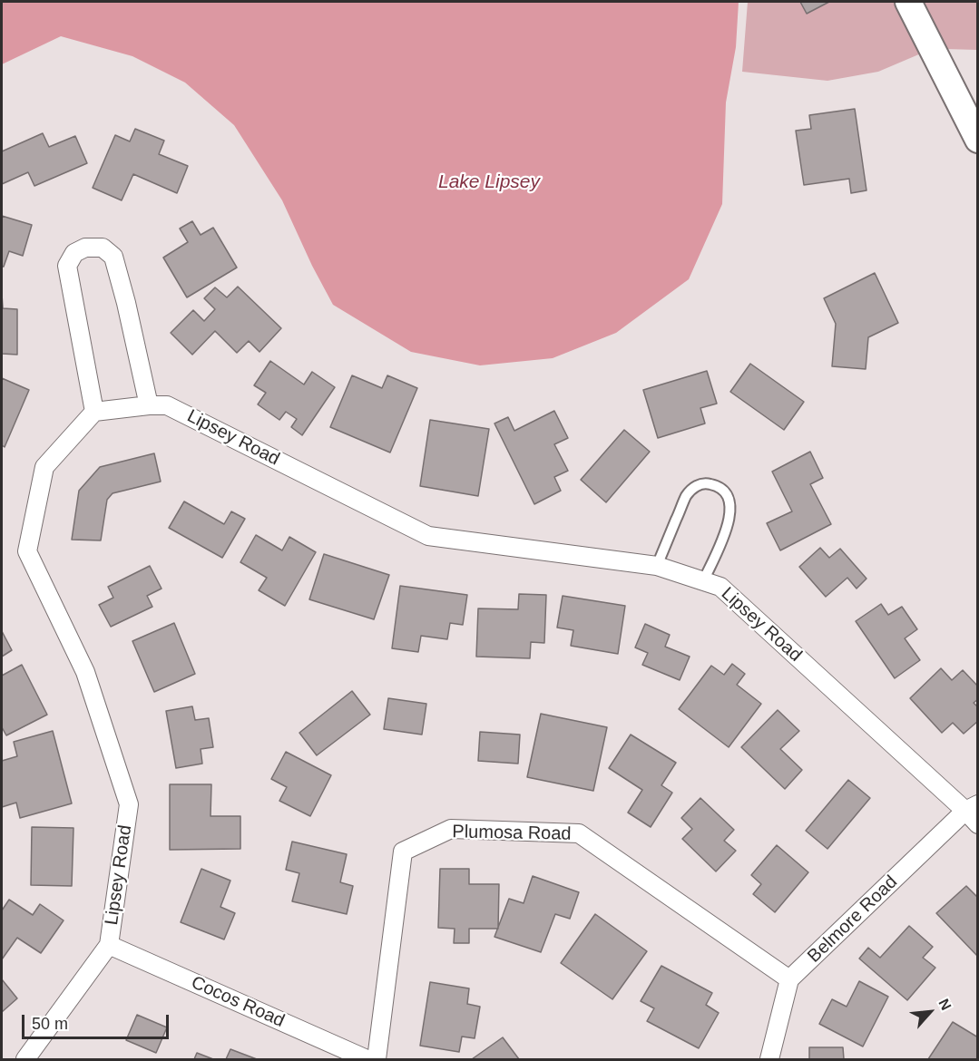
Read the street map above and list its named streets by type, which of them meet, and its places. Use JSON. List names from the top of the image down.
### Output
{
  "streets": {
    "street": [
      "Lipsey Road",
      "Plumosa Road",
      "Belmore Road",
      "Cocos Road"
    ]
  },
  "crossings": [
    ["Lipsey Road", "Belmore Road"],
    ["Lipsey Road", "Cocos Road"],
    ["Plumosa Road", "Belmore Road"]
  ],
  "water": ["Lake Lipsey"],
  "scale_bar": "50 m",
  "north": "top right"
}
